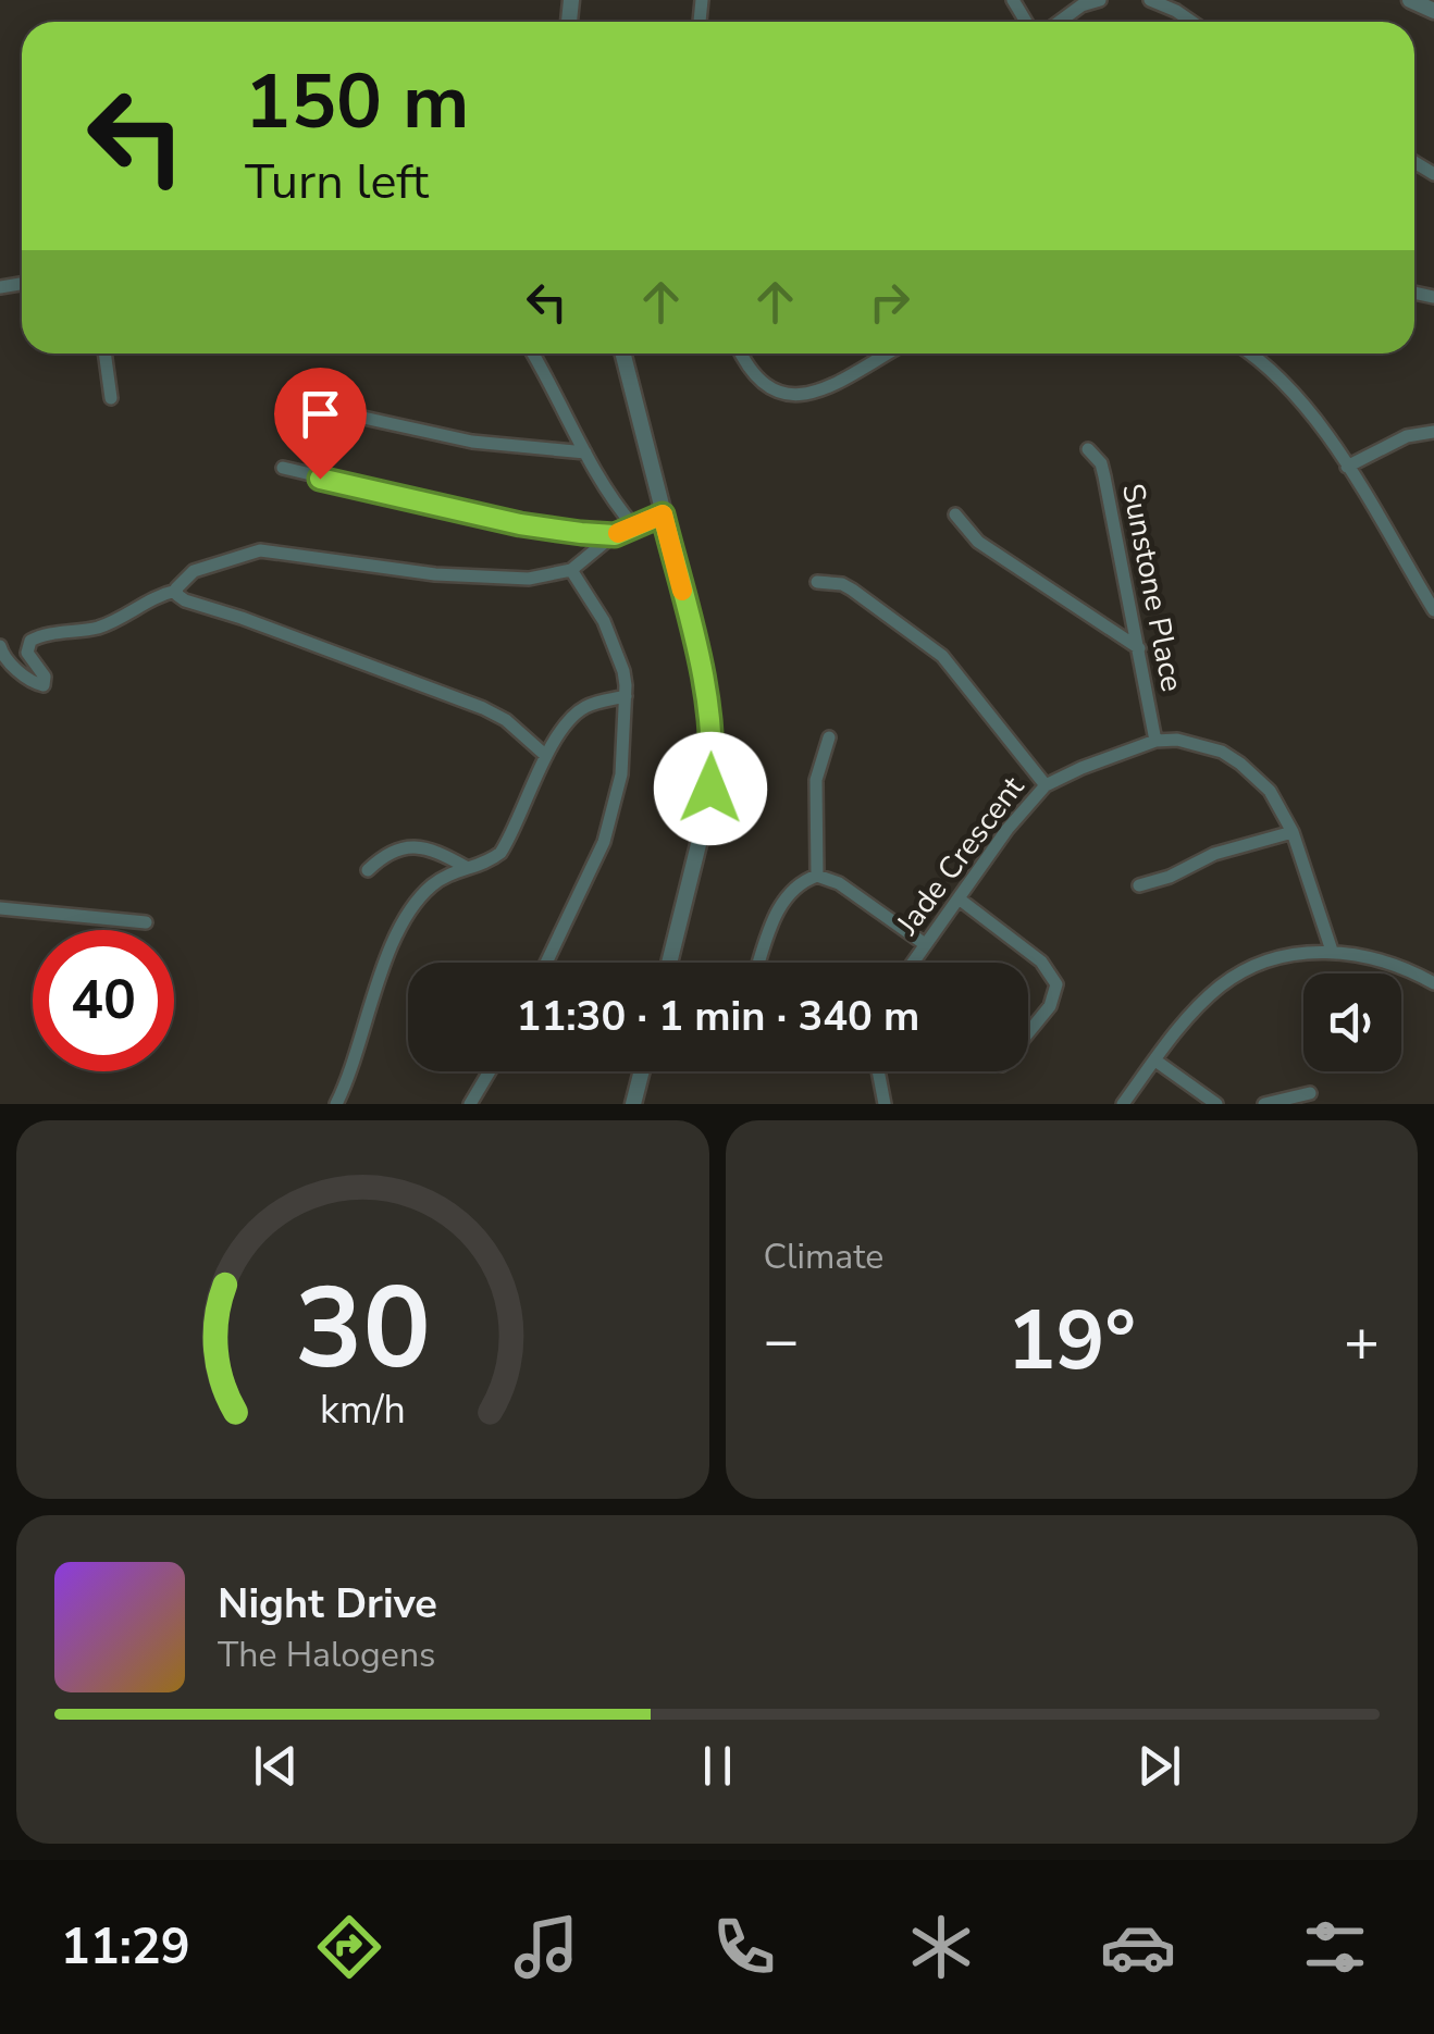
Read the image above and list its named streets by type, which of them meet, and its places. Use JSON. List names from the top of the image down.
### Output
{
  "streets": {
    "street": ["Sunstone Place", "Jade Crescent"]
  },
  "crossings": [
    ["Sunstone Place", "Jade Crescent"]
  ],
  "page": {
    "turn": ["150 m", "Turn left"],
    "limit": "40",
    "trip": "11:30 · 1 min · 340 m",
    "tile": "Climate",
    "heat": ["−", "19°", "+"],
    "song": ["Night Drive", "The Halogens"],
    "tabs": "11:29",
    "gauge": ["30", "km/h"]
  }
}
